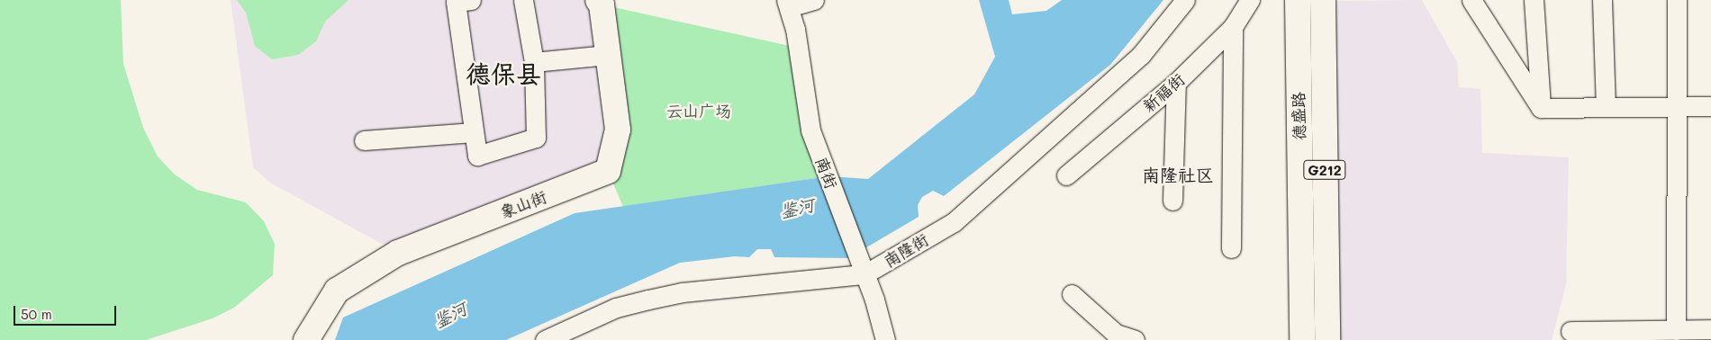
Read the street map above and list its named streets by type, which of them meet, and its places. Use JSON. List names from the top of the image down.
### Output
{
  "streets": {
    "main road": ["德盛路", "G212", "象山街"],
    "street": ["新福街", "南街", "南隆街"]
  },
  "crossings": [
    ["南街", "南隆街"]
  ],
  "districts": ["德保县", "南隆社区"],
  "water": ["鉴河"],
  "parks": ["云山广场"],
  "scale_bar": "50 m"
}
